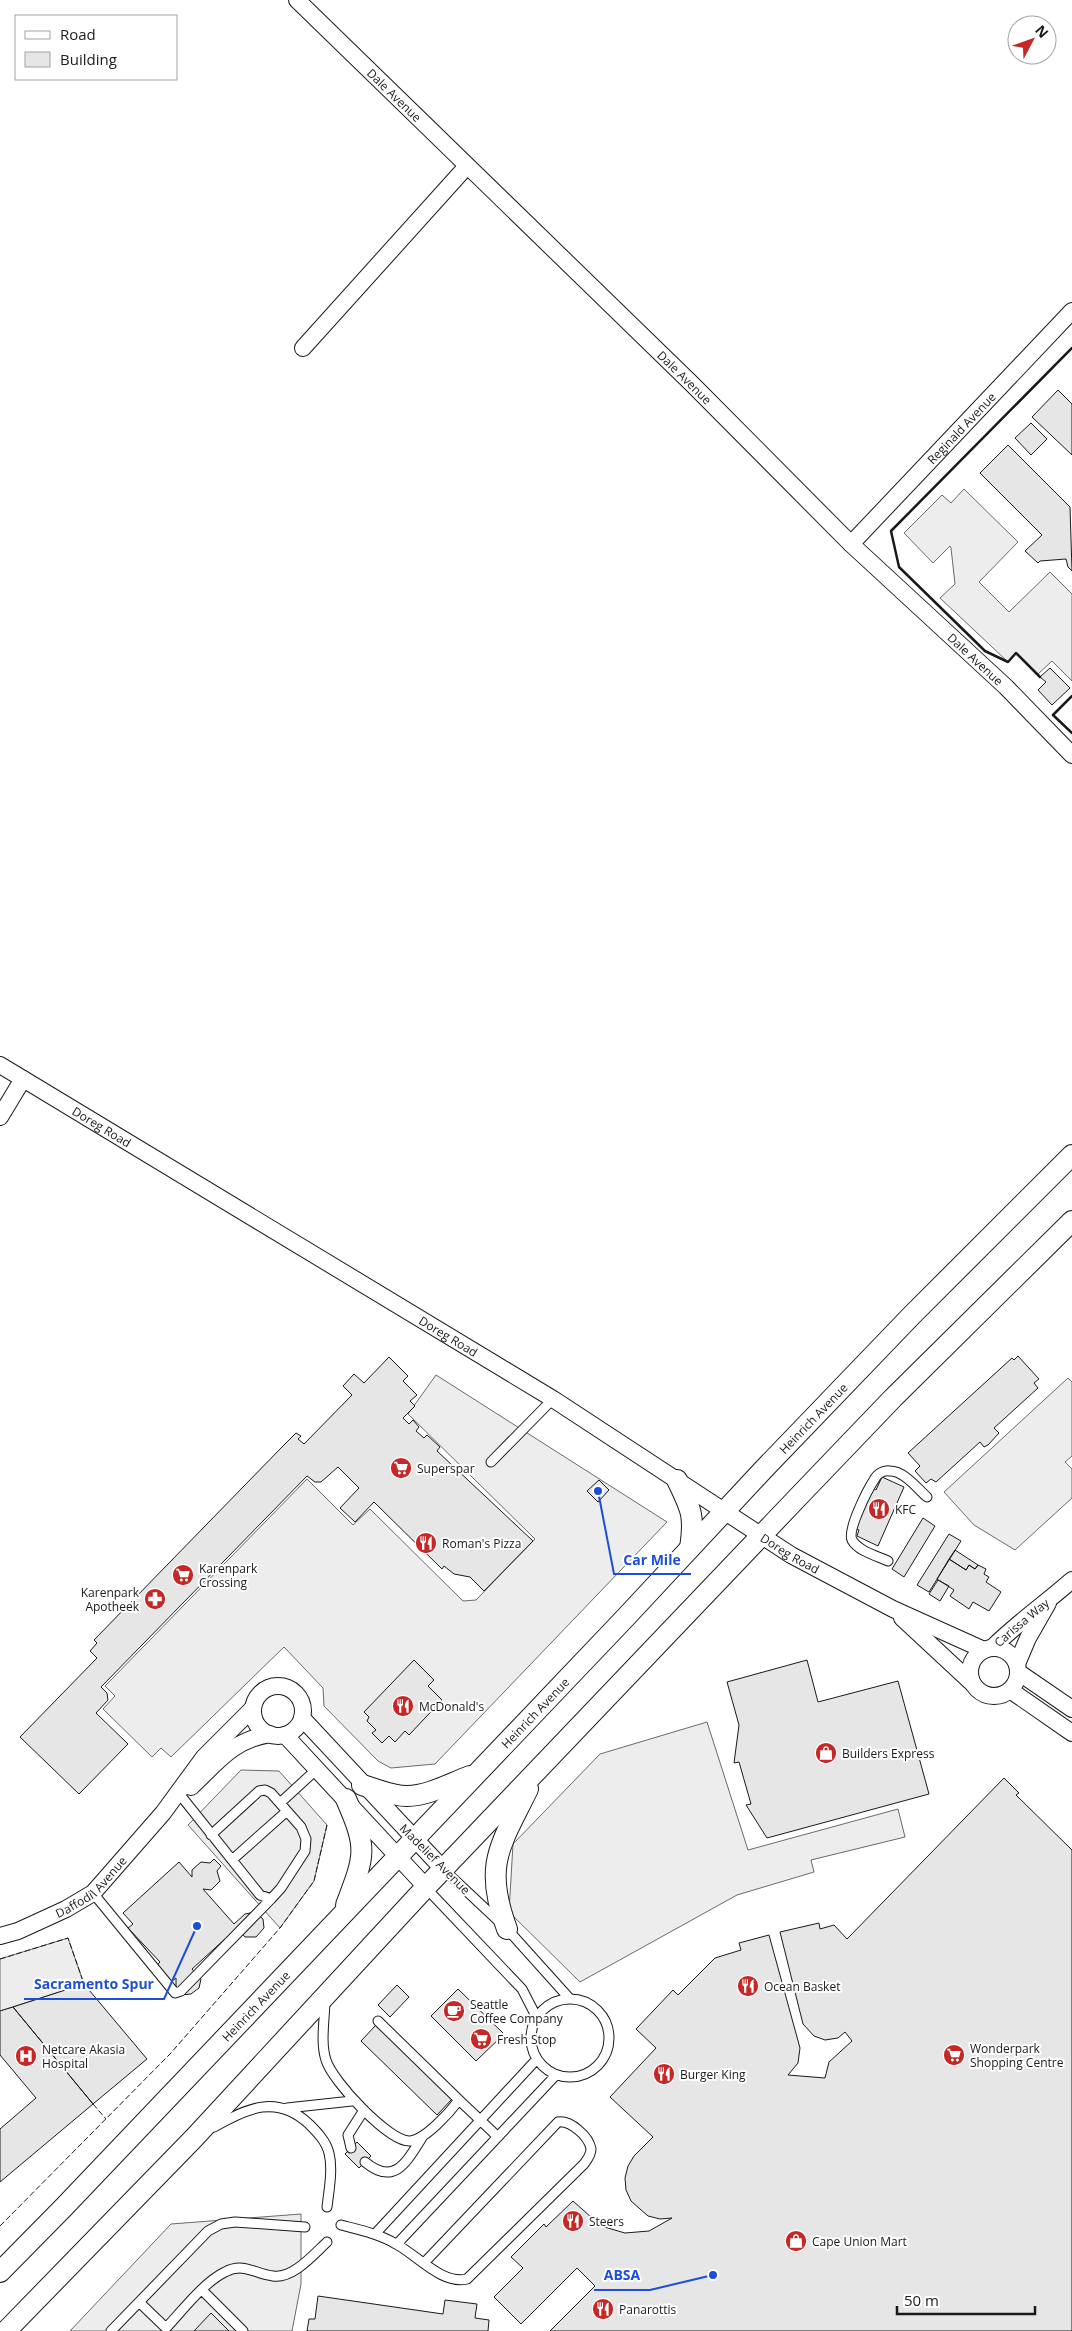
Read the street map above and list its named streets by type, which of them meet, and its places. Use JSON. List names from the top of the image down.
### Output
{
  "streets": {
    "street": [
      "Dale Avenue",
      "Reginald Avenue",
      "Doreg Road",
      "Heinrich Avenue",
      "Carissa Way",
      "Madelief Avenue",
      "Daffodil Avenue"
    ]
  },
  "crossings": [
    ["Dale Avenue", "Reginald Avenue"],
    ["Doreg Road", "Heinrich Avenue"],
    ["Doreg Road", "Carissa Way"],
    ["Heinrich Avenue", "Madelief Avenue"],
    ["Madelief Avenue", "Daffodil Avenue"]
  ],
  "places": {
    "supermarket": [
      "Superspar",
      "Karenpark Crossing",
      "Fresh Stop",
      "Wonderpark Shopping Centre"
    ],
    "other": ["Car Mile", "Sacramento Spur", "ABSA"],
    "restaurant": [
      "KFC",
      "Roman's Pizza",
      "McDonald's",
      "Ocean Basket",
      "Burger King",
      "Steers",
      "Panarottis"
    ],
    "pharmacy": ["Karenpark Apotheek"],
    "shop": ["Builders Express", "Cape Union Mart"],
    "cafe": ["Seattle Coffee Company"],
    "hospital": ["Netcare Akasia Hospital"]
  },
  "legend": ["Road", "Building"],
  "scale_bar": "50 m",
  "north": "top right"
}
